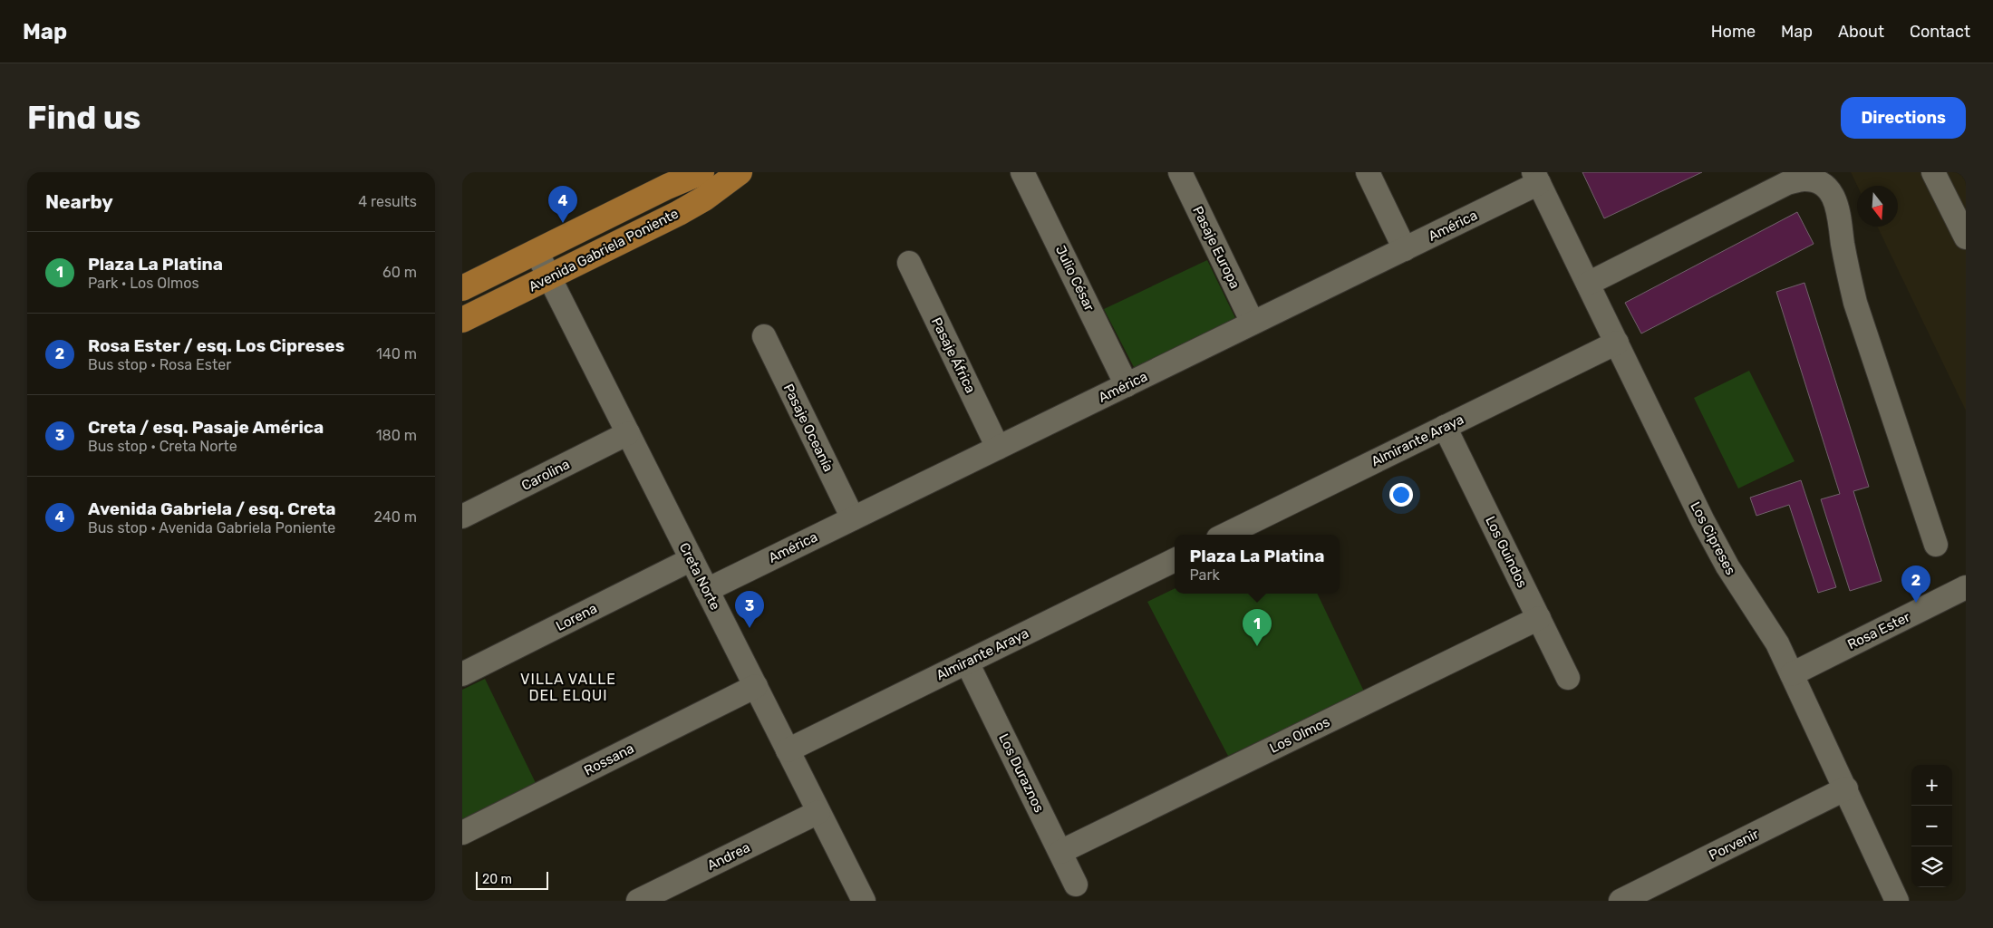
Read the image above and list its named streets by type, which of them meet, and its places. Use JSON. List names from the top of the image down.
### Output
{
  "streets": {
    "main road": ["Avenida Gabriela Poniente"],
    "street": [
      "América",
      "Pasaje Europa",
      "Julio César",
      "Pasaje África",
      "Pasaje Oceanía",
      "Almirante Araya",
      "Carolina",
      "Los Cipreses",
      "Los Guindos",
      "Creta Norte",
      "Lorena",
      "Rosa Ester",
      "Los Olmos",
      "Rossana",
      "Los Duraznos",
      "Porvenir",
      "Andrea"
    ]
  },
  "crossings": [
    ["América", "Pasaje Europa"],
    ["América", "Julio César"],
    ["América", "Pasaje África"],
    ["América", "Pasaje Oceanía"],
    ["América", "Los Cipreses"],
    ["América", "Creta Norte"],
    ["Avenida Gabriela Poniente", "Creta Norte"],
    ["Almirante Araya", "Los Cipreses"],
    ["Almirante Araya", "Los Guindos"],
    ["Almirante Araya", "Creta Norte"],
    ["Almirante Araya", "Los Duraznos"],
    ["Carolina", "Creta Norte"],
    ["Los Cipreses", "Rosa Ester"],
    ["Los Cipreses", "Porvenir"],
    ["Los Guindos", "Los Olmos"],
    ["Creta Norte", "Lorena"],
    ["Creta Norte", "Rossana"],
    ["Creta Norte", "Andrea"],
    ["Los Olmos", "Los Duraznos"]
  ],
  "districts": ["VILLA VALLE DEL ELQUI"],
  "scale_bar": "20 m",
  "north": "bottom",
  "page": {
    "header": "Map",
    "nav": [
      "Home",
      "Map",
      "About",
      "Contact"
    ],
    "buttons": "Directions",
    "title": "Find us",
    "heading": ["Nearby", "4 results"],
    "pins": [
      "4",
      "2",
      "3",
      "1"
    ],
    "list": [
      {
        "mark": "1",
        "name": "Plaza La Platina",
        "note": "Park · Los Olmos",
        "value": "60 m"
      },
      {
        "mark": "2",
        "name": "Rosa Ester / esq. Los Cipreses",
        "note": "Bus stop · Rosa Ester",
        "value": "140 m"
      },
      {
        "mark": "3",
        "name": "Creta / esq. Pasaje América",
        "note": "Bus stop · Creta Norte",
        "value": "180 m"
      },
      {
        "mark": "4",
        "name": "Avenida Gabriela / esq. Creta",
        "note": "Bus stop · Avenida Gabriela Poniente",
        "value": "240 m"
      }
    ],
    "popup": ["Plaza La Platina", "Park"],
    "map_buttons": ["+", "−"],
    "scale": "20 m"
  }
}
